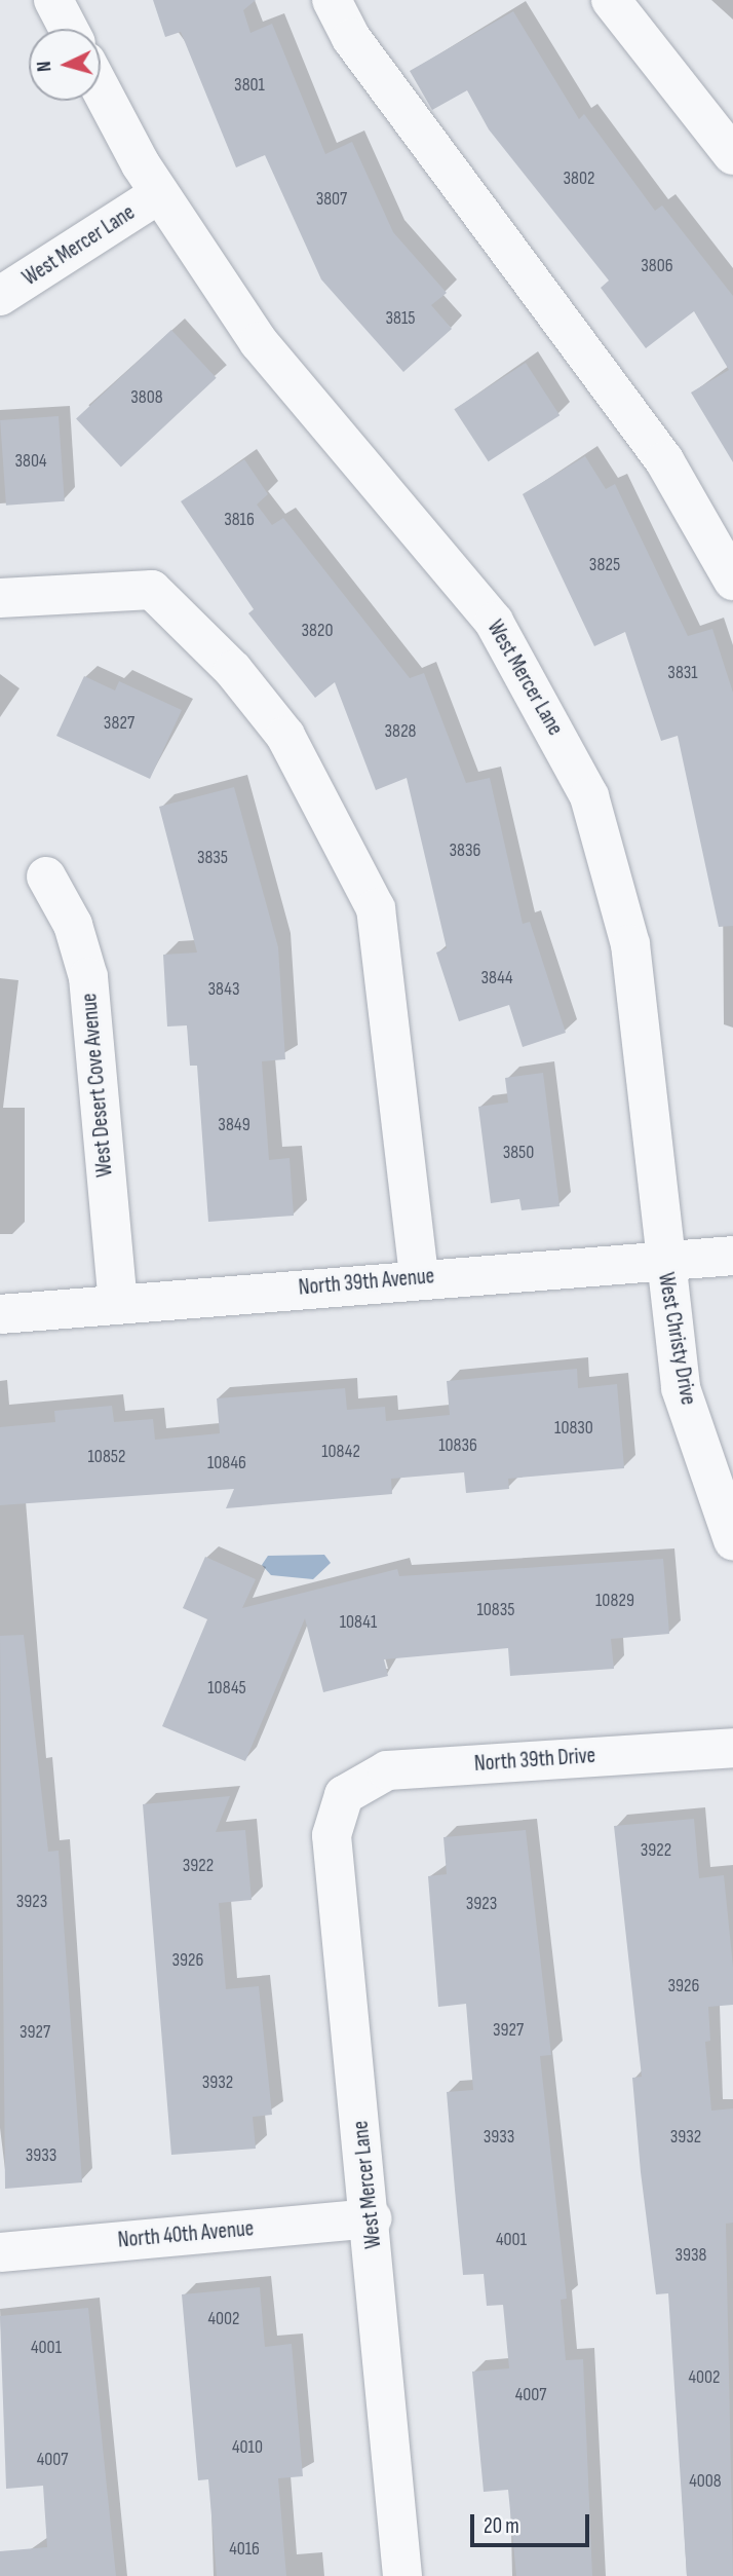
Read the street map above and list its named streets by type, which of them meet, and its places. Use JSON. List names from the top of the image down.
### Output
{
  "streets": {
    "street": [
      "West Mercer Lane",
      "West Desert Cove Avenue",
      "North 39th Avenue",
      "West Christy Drive",
      "North 39th Drive",
      "North 40th Avenue"
    ]
  },
  "crossings": [
    ["West Mercer Lane", "North 39th Avenue"],
    ["West Mercer Lane", "West Christy Drive"],
    ["West Mercer Lane", "North 39th Drive"],
    ["West Mercer Lane", "North 40th Avenue"],
    ["West Desert Cove Avenue", "North 39th Avenue"],
    ["North 39th Avenue", "West Christy Drive"]
  ],
  "house_numbers": [
    "3801",
    "3802",
    "3807",
    "3806",
    "3815",
    "3808",
    "3804",
    "3816",
    "3825",
    "3820",
    "3831",
    "3827",
    "3828",
    "3836",
    "3835",
    "3844",
    "3843",
    "3849",
    "3850",
    "10830",
    "10836",
    "10842",
    "10852",
    "10846",
    "10829",
    "10835",
    "10841",
    "10845",
    "3922",
    "3922",
    "3923",
    "3923",
    "3926",
    "3926",
    "3927",
    "3927",
    "3932",
    "3933",
    "3932",
    "3933",
    "4001",
    "3938",
    "4002",
    "4001",
    "4002",
    "4007",
    "4010",
    "4007",
    "4008",
    "4016"
  ],
  "scale_bar": "20 m",
  "north": "left"
}
